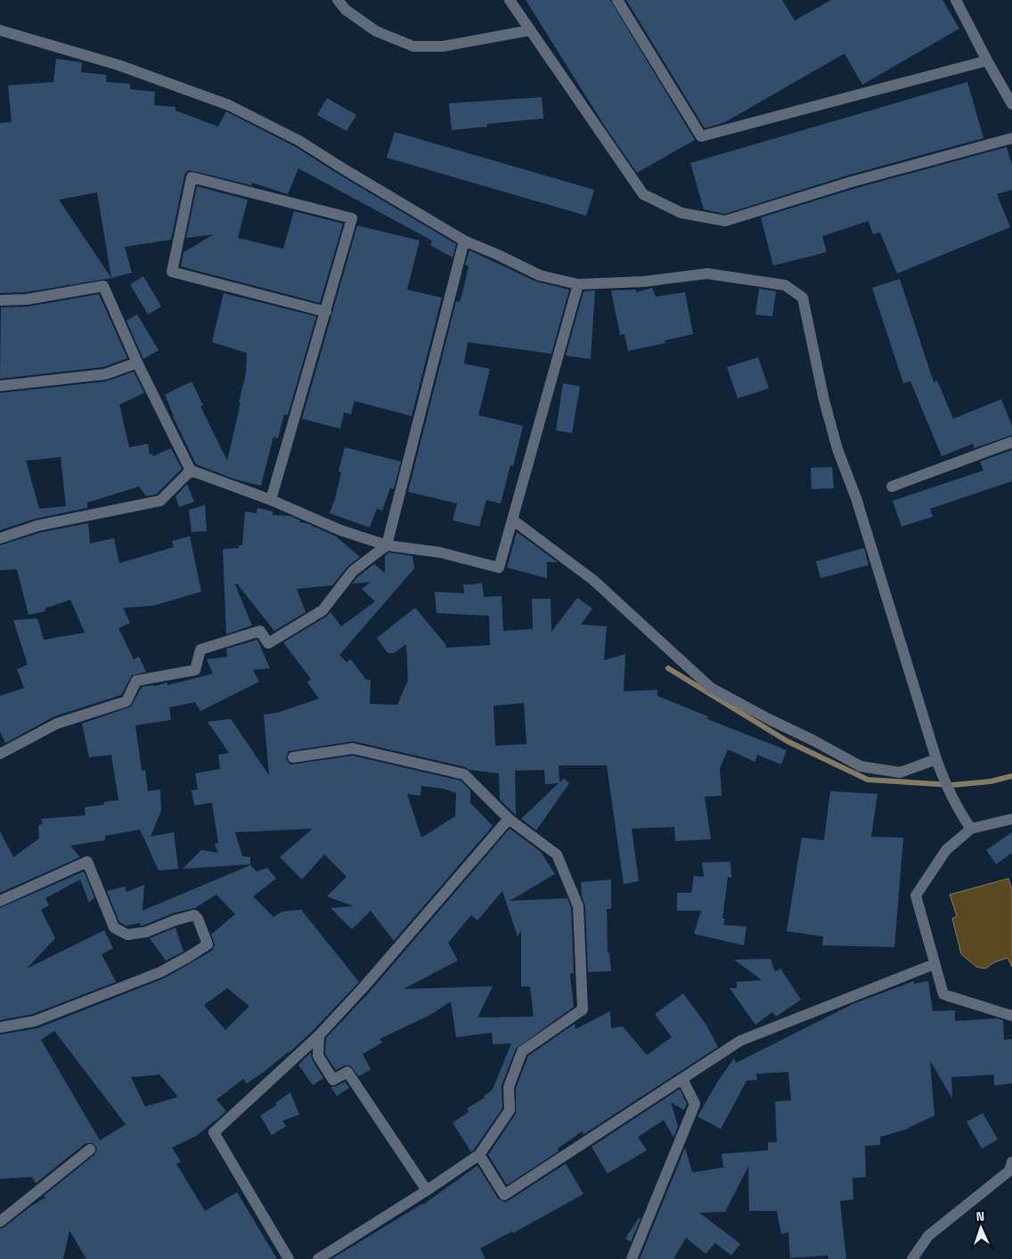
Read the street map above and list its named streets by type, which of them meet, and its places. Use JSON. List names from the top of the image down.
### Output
{
  "north": "top"
}
